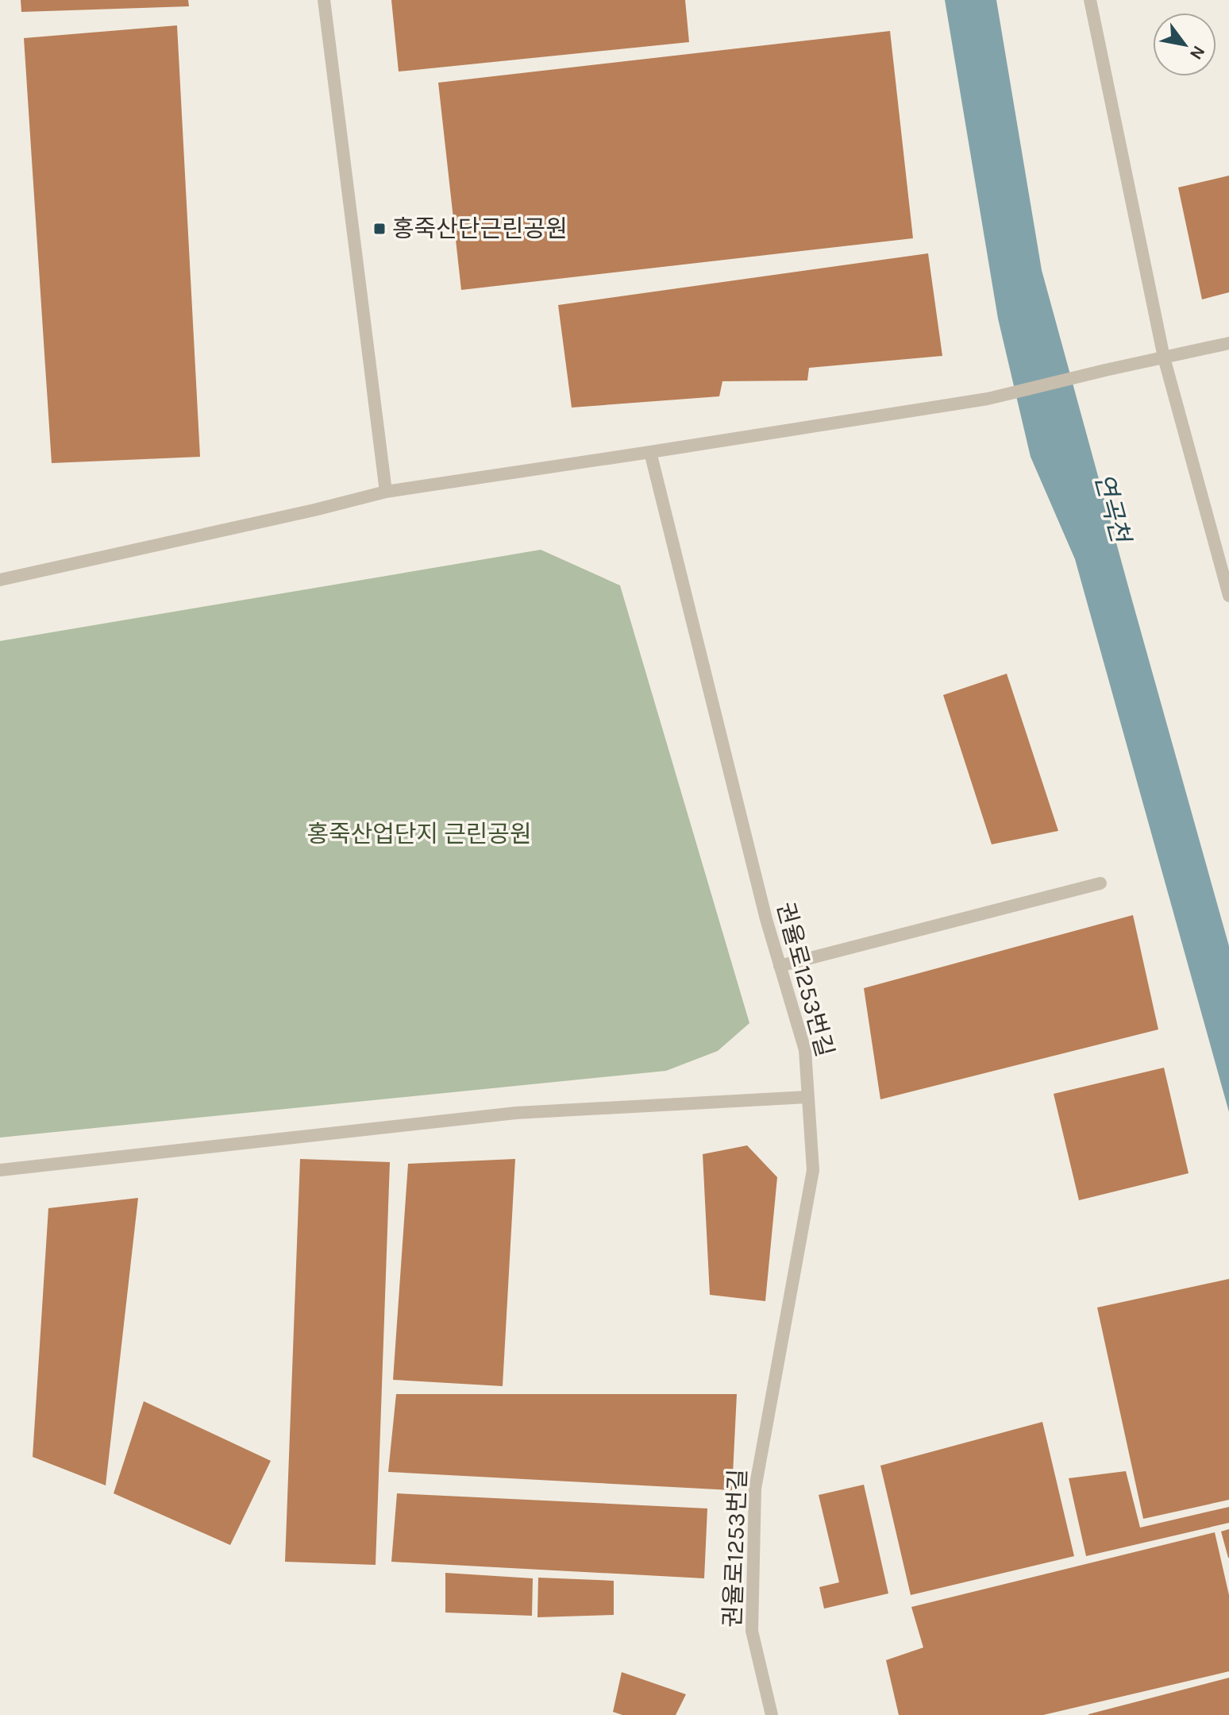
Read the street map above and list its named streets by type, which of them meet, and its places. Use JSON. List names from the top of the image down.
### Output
{
  "streets": {
    "lane": ["권율로1253번길"]
  },
  "water": ["연곡천"],
  "parks": ["홍죽산업단지 근린공원"],
  "places": {
    "transit": ["홍죽산단근린공원"]
  },
  "north": "bottom right"
}
